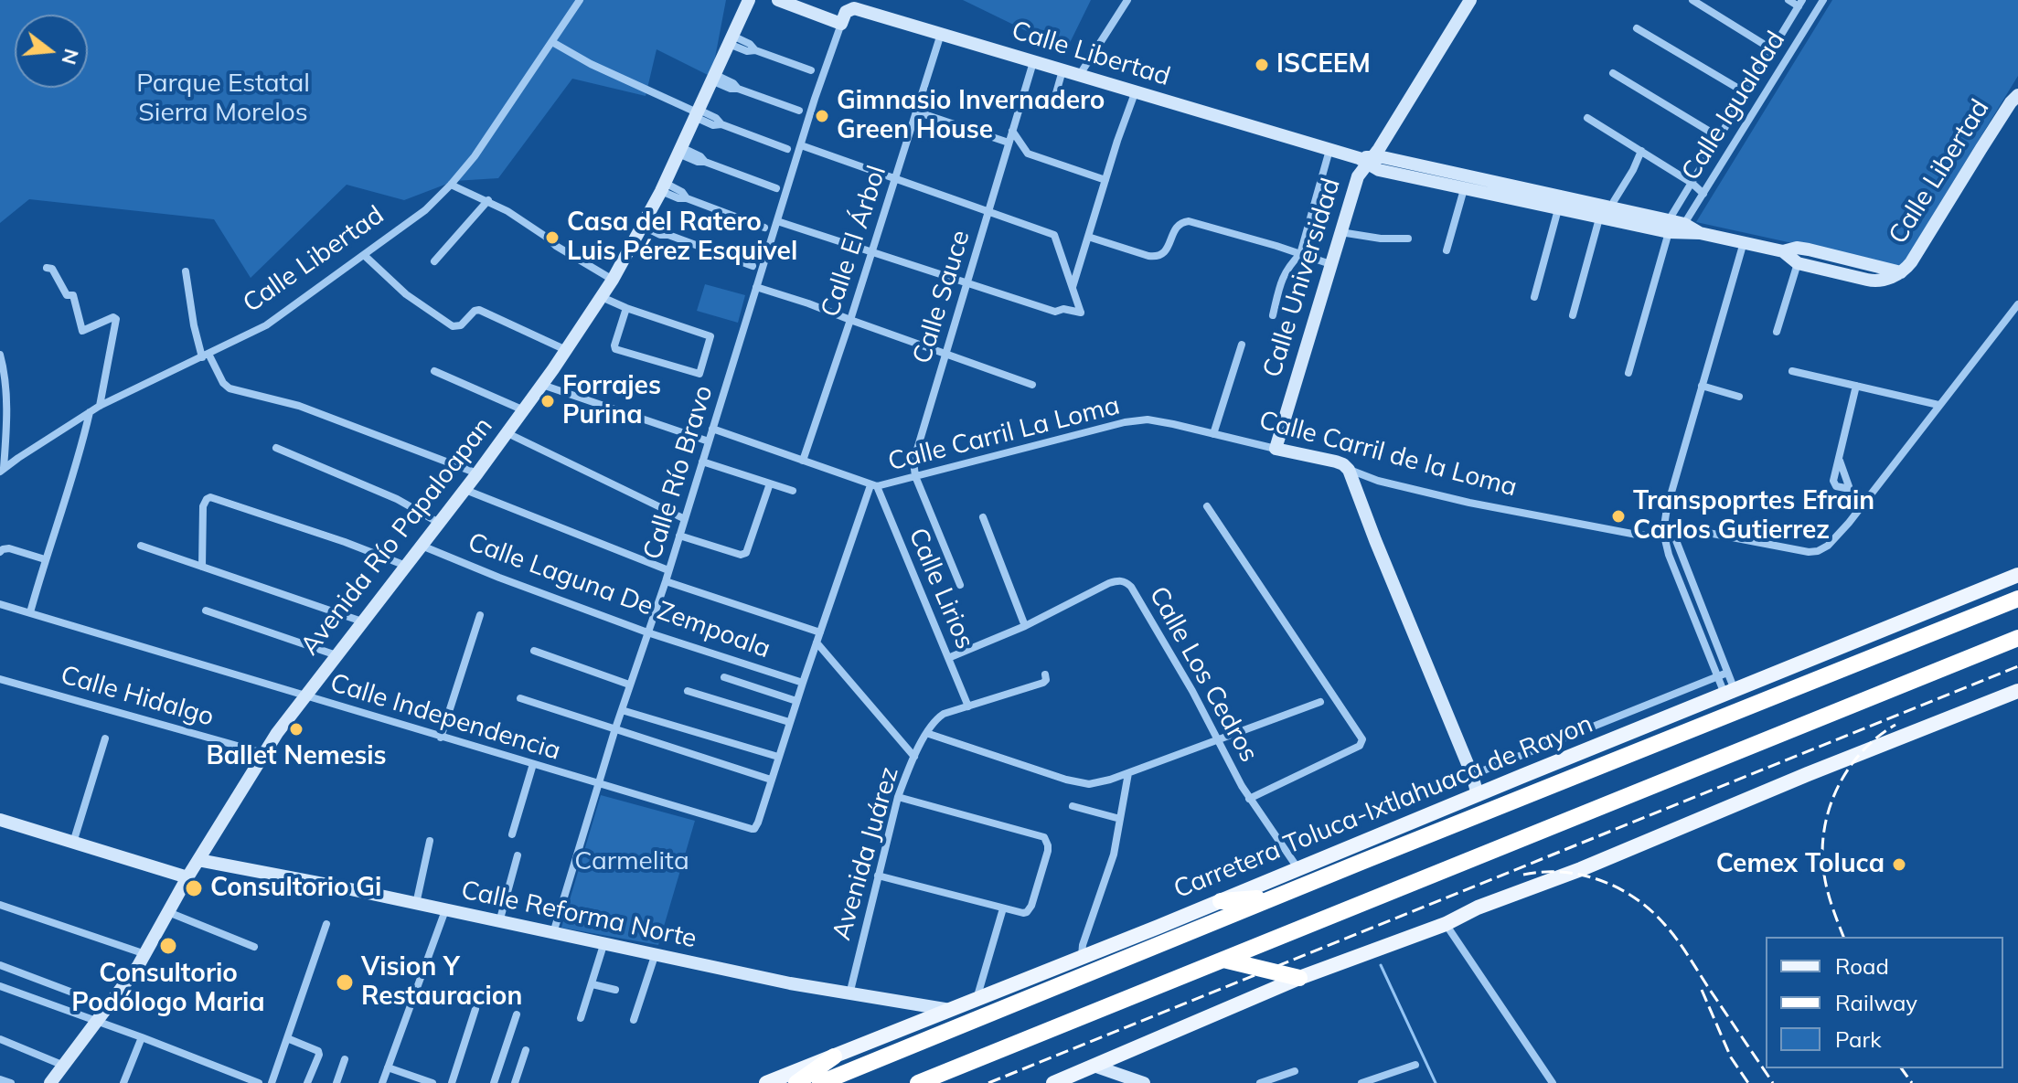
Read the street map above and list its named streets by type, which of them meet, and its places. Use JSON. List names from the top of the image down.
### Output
{
  "streets": {
    "highway": ["Carretera Toluca-Ixtlahuaca de Rayon"],
    "main road": [
      "Calle Libertad",
      "Calle Universidad",
      "Calle Carril de la Loma",
      "Avenida Río Papaloapan",
      "Calle Reforma Norte"
    ],
    "street": [
      "Calle Igualdad",
      "Calle El Árbol",
      "Calle Sauce",
      "Calle Carril La Loma",
      "Calle Río Bravo",
      "Calle Lirios",
      "Calle Laguna De Zempoala",
      "Calle Los Cedros",
      "Calle Hidalgo",
      "Calle Independencia",
      "Avenida Juárez"
    ]
  },
  "crossings": [
    ["Calle Libertad", "Calle Igualdad"],
    ["Calle Libertad", "Calle El Árbol"],
    ["Calle Libertad", "Calle Universidad"],
    ["Calle Libertad", "Calle Sauce"],
    ["Calle Libertad", "Calle Río Bravo"],
    ["Calle Universidad", "Calle Carril de la Loma"],
    ["Calle Sauce", "Calle Carril La Loma"],
    ["Calle Carril La Loma", "Calle Carril de la Loma"],
    ["Calle Carril La Loma", "Calle Lirios"],
    ["Calle Río Bravo", "Calle Laguna De Zempoala"],
    ["Calle Río Bravo", "Calle Independencia"],
    ["Calle Río Bravo", "Calle Reforma Norte"],
    ["Avenida Río Papaloapan", "Calle Laguna De Zempoala"],
    ["Avenida Río Papaloapan", "Calle Hidalgo"],
    ["Avenida Río Papaloapan", "Calle Independencia"],
    ["Avenida Río Papaloapan", "Calle Reforma Norte"],
    ["Calle Lirios", "Calle Los Cedros"],
    ["Calle Lirios", "Avenida Juárez"],
    ["Calle Los Cedros", "Carretera Toluca-Ixtlahuaca de Rayon"],
    ["Carretera Toluca-Ixtlahuaca de Rayon", "Calle Reforma Norte"],
    ["Avenida Juárez", "Calle Reforma Norte"]
  ],
  "parks": ["Parque Estatal Sierra Morelos", "Carmelita"],
  "places": [
    "ISCEEM",
    "Gimnasio Invernadero Green House",
    "Casa del Ratero Luis Pérez Esquivel",
    "Forrajes Purina",
    "Transpoprtes Efrain Carlos Gutierrez",
    "Ballet Nemesis",
    "Cemex Toluca",
    "Consultorio Gi",
    "Consultorio Podólogo Maria",
    "Vision Y Restauracion"
  ],
  "legend": ["Road", "Railway", "Park"],
  "north": "right"
}
